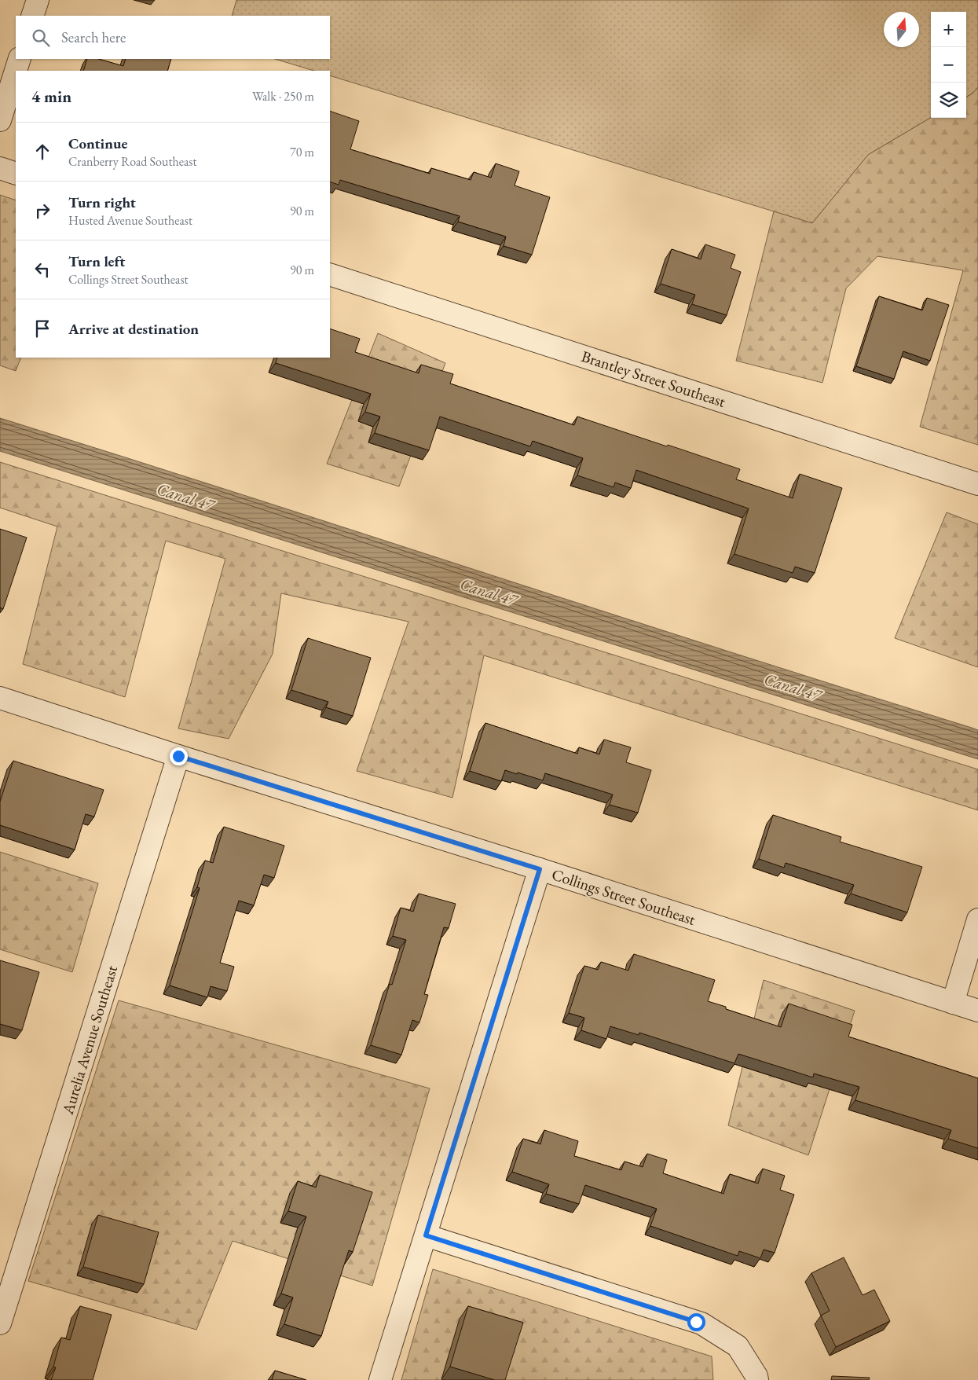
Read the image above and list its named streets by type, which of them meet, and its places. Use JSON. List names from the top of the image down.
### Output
{
  "streets": {
    "street": ["Brantley Street Southeast", "Collings Street Southeast", "Aurelia Avenue Southeast"]
  },
  "crossings": [
    ["Collings Street Southeast", "Aurelia Avenue Southeast"]
  ],
  "water": ["Canal 47"],
  "north": "top",
  "page": {
    "map_buttons": ["+", "−"],
    "search": "Search here",
    "heading": ["4 min", "Walk · 250 m"],
    "list": [
      ["Continue", "Cranberry Road Southeast", "70 m"],
      ["Turn right", "Husted Avenue Southeast", "90 m"],
      ["Turn left", "Collings Street Southeast", "90 m"],
      "Arrive at destination"
    ]
  }
}
